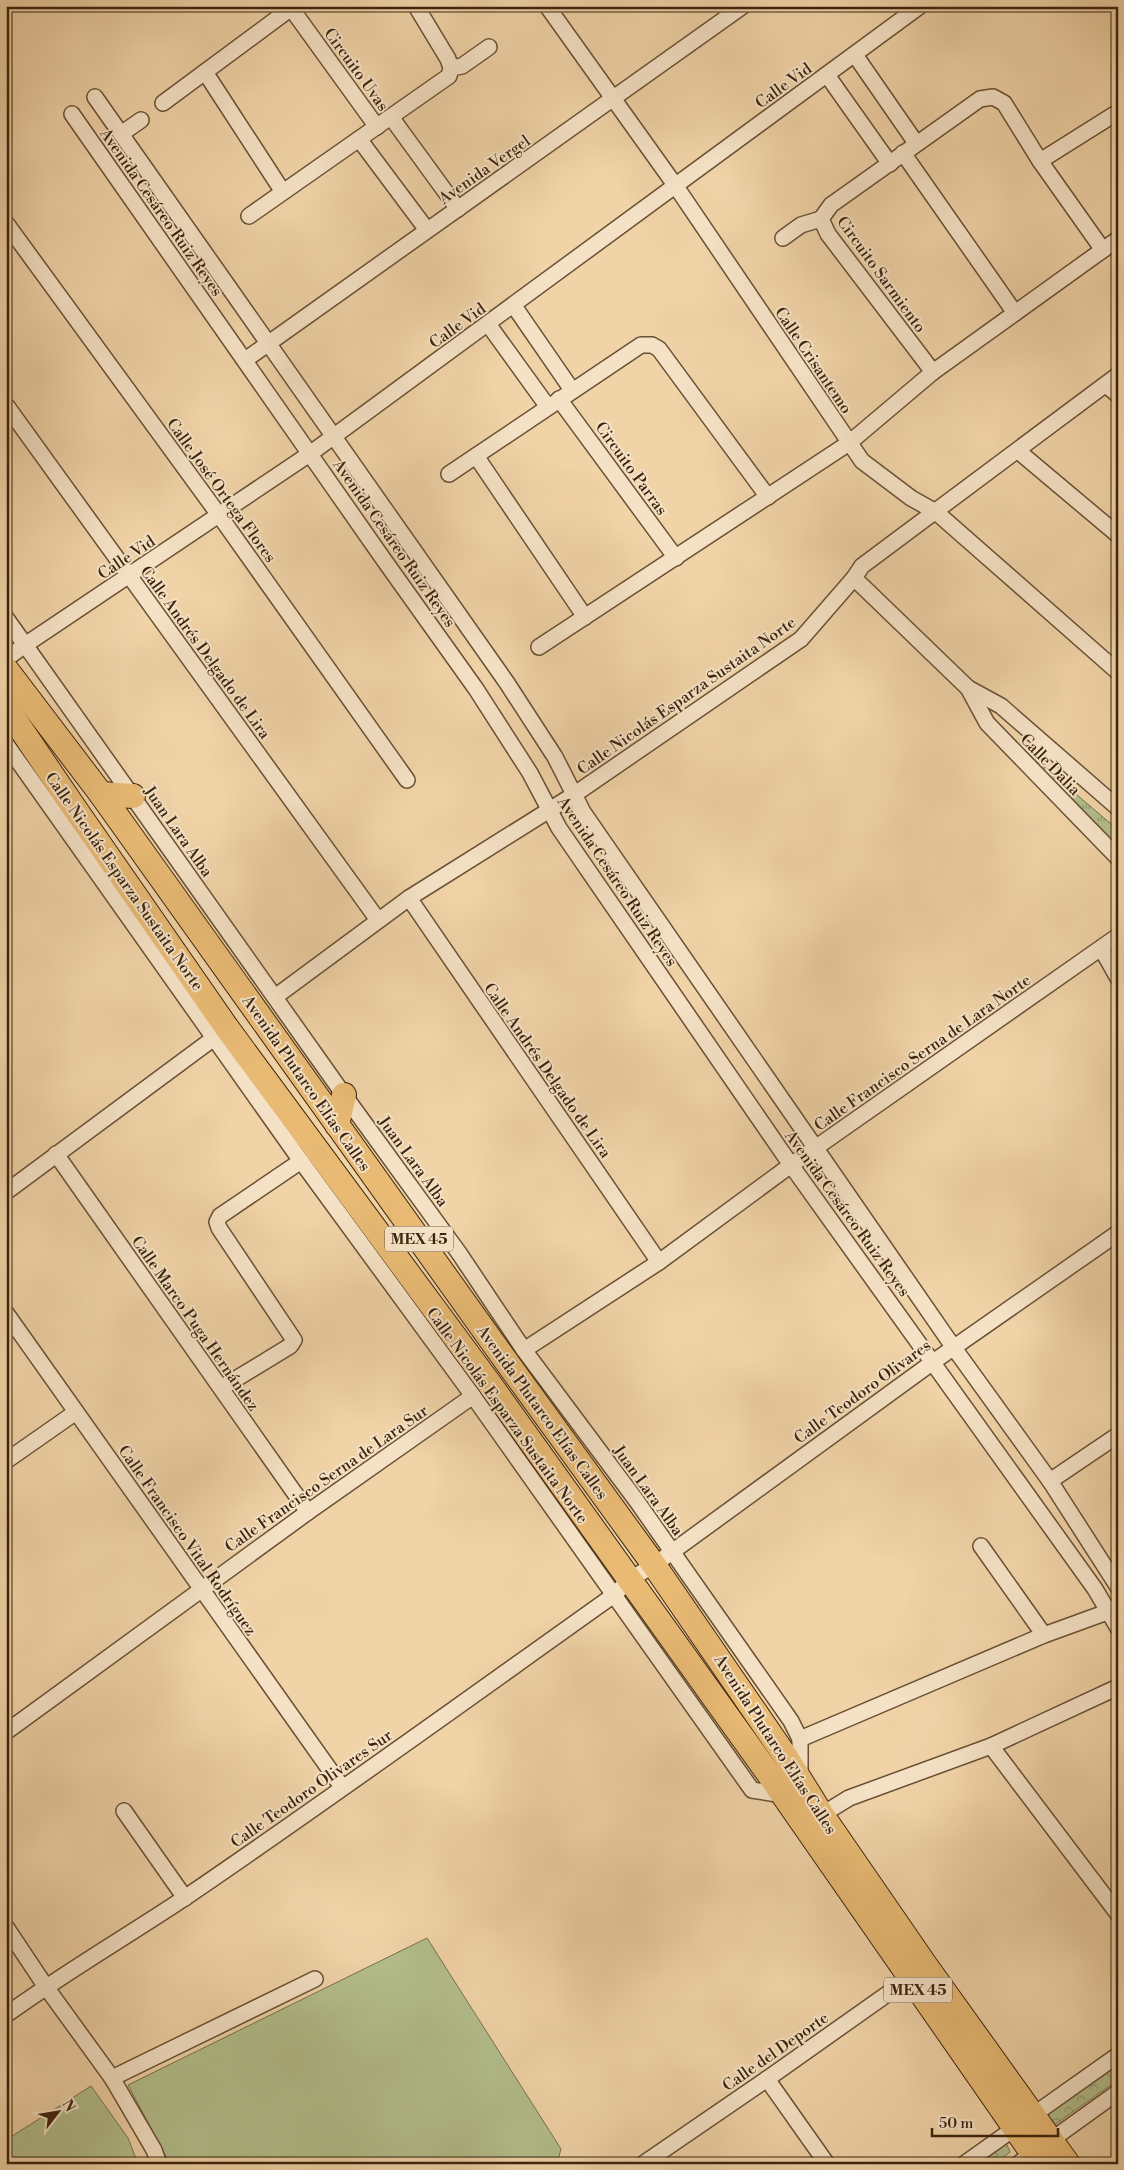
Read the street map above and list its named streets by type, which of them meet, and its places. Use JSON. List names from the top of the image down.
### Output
{
  "streets": {
    "main road": ["Avenida Plutarco Elías Calles", "MEX 45"],
    "street": [
      "Circuito Uvas",
      "Calle Vid",
      "Avenida Vergel",
      "Avenida Cesáreo Ruiz Reyes",
      "Circuito Sarmiento",
      "Calle Crisantemo",
      "Circuito Parras",
      "Calle José Ortega Flores",
      "Calle Andrés Delgado de Lira",
      "Calle Nicolás Esparza Sustaita Norte",
      "Calle Dalia",
      "Juan Lara Alba",
      "Calle Francisco Serna de Lara Norte",
      "Calle Marco Puga Hernández",
      "Calle Teodoro Olivares",
      "Calle Francisco Serna de Lara Sur",
      "Calle Francisco Vital Rodríguez",
      "Calle Teodoro Olivares Sur",
      "Calle del Deporte"
    ]
  },
  "crossings": [
    ["Circuito Uvas", "Avenida Vergel"],
    ["Calle Vid", "Avenida Cesáreo Ruiz Reyes"],
    ["Calle Vid", "Calle Crisantemo"],
    ["Calle Vid", "Circuito Parras"],
    ["Calle Vid", "Calle José Ortega Flores"],
    ["Calle Vid", "Calle Andrés Delgado de Lira"],
    ["Calle Vid", "Juan Lara Alba"],
    ["Avenida Vergel", "Avenida Cesáreo Ruiz Reyes"],
    ["Avenida Vergel", "Calle Crisantemo"],
    ["Avenida Cesáreo Ruiz Reyes", "Calle Nicolás Esparza Sustaita Norte"],
    ["Avenida Cesáreo Ruiz Reyes", "Calle Francisco Serna de Lara Norte"],
    ["Avenida Cesáreo Ruiz Reyes", "Calle Teodoro Olivares"],
    ["Calle Crisantemo", "Calle Nicolás Esparza Sustaita Norte"],
    ["Calle Andrés Delgado de Lira", "Calle Nicolás Esparza Sustaita Norte"],
    ["Calle Andrés Delgado de Lira", "Calle Francisco Serna de Lara Norte"],
    ["Calle Nicolás Esparza Sustaita Norte", "Calle Dalia"],
    ["Calle Nicolás Esparza Sustaita Norte", "Juan Lara Alba"],
    ["Calle Nicolás Esparza Sustaita Norte", "Avenida Plutarco Elías Calles"],
    ["Calle Nicolás Esparza Sustaita Norte", "Calle Teodoro Olivares"],
    ["Calle Nicolás Esparza Sustaita Norte", "Calle Francisco Serna de Lara Sur"],
    ["Calle Nicolás Esparza Sustaita Norte", "Calle Teodoro Olivares Sur"],
    ["Juan Lara Alba", "Calle Francisco Serna de Lara Norte"],
    ["Juan Lara Alba", "Avenida Plutarco Elías Calles"],
    ["Juan Lara Alba", "Calle Teodoro Olivares"],
    ["Avenida Plutarco Elías Calles", "Calle Teodoro Olivares"],
    ["Avenida Plutarco Elías Calles", "Calle Teodoro Olivares Sur"],
    ["Avenida Plutarco Elías Calles", "Calle del Deporte"],
    ["Calle Marco Puga Hernández", "Calle Francisco Serna de Lara Sur"],
    ["Calle Teodoro Olivares", "Calle Teodoro Olivares Sur"],
    ["Calle Francisco Serna de Lara Sur", "Calle Francisco Vital Rodríguez"],
    ["Calle Francisco Vital Rodríguez", "Calle Teodoro Olivares Sur"]
  ],
  "scale_bar": "50 m",
  "north": "top right"
}
